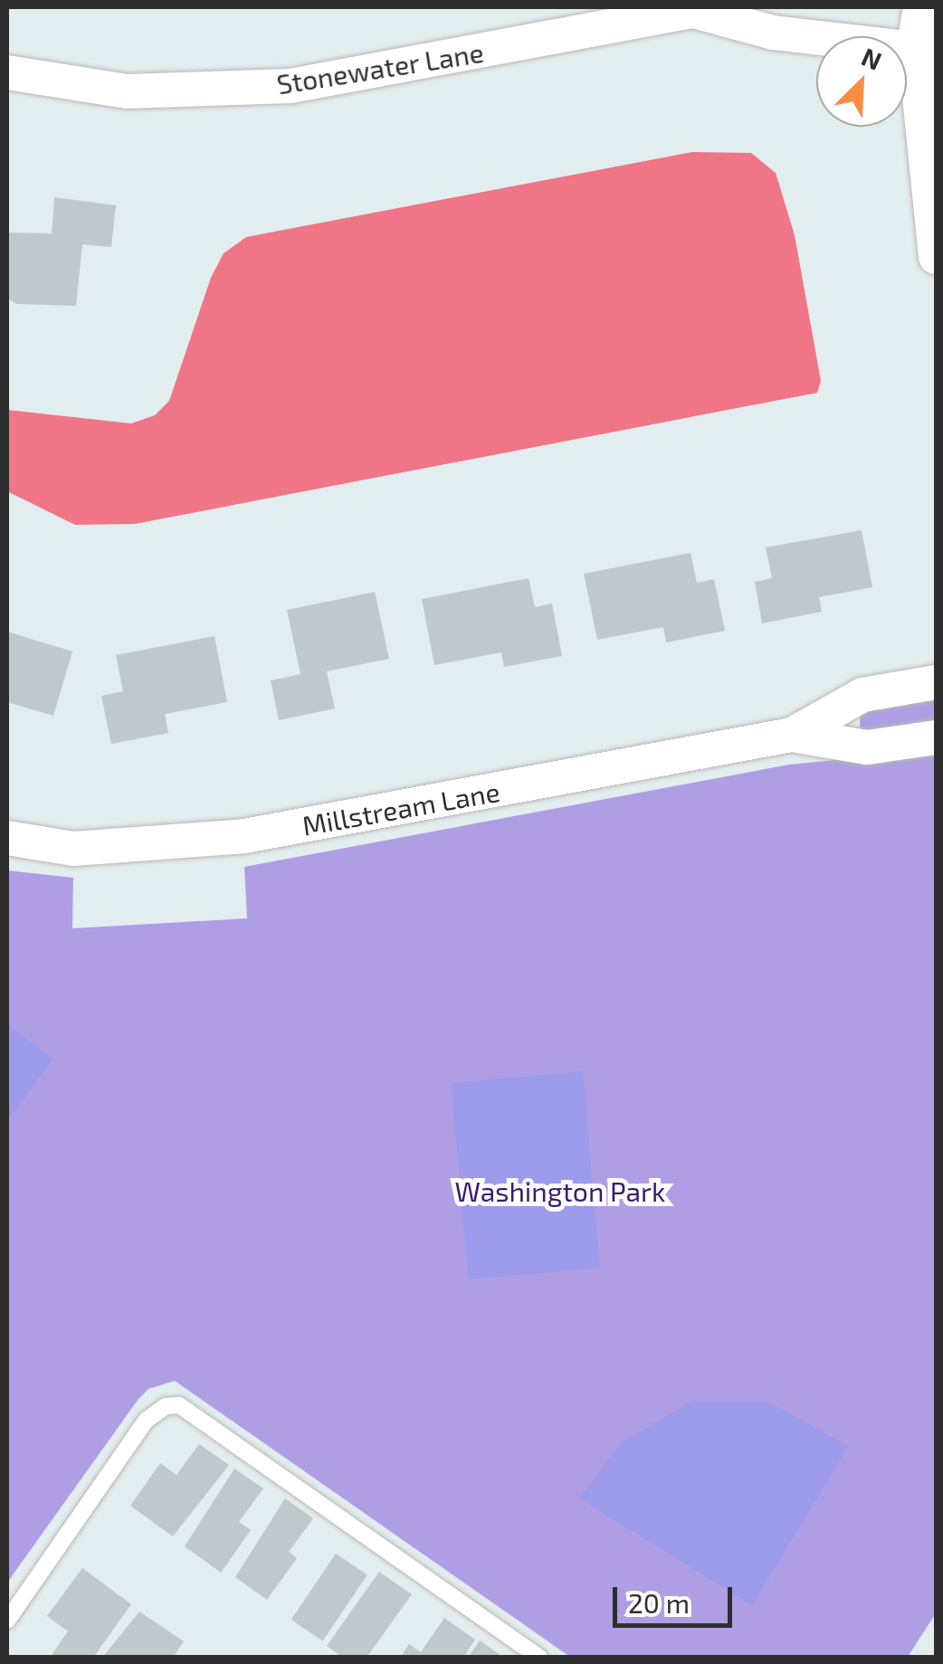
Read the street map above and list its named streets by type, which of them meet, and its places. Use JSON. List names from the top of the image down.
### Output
{
  "streets": {
    "street": ["Stonewater Lane", "Millstream Lane"]
  },
  "parks": ["Washington Park"],
  "scale_bar": "20 m",
  "north": "top right"
}
